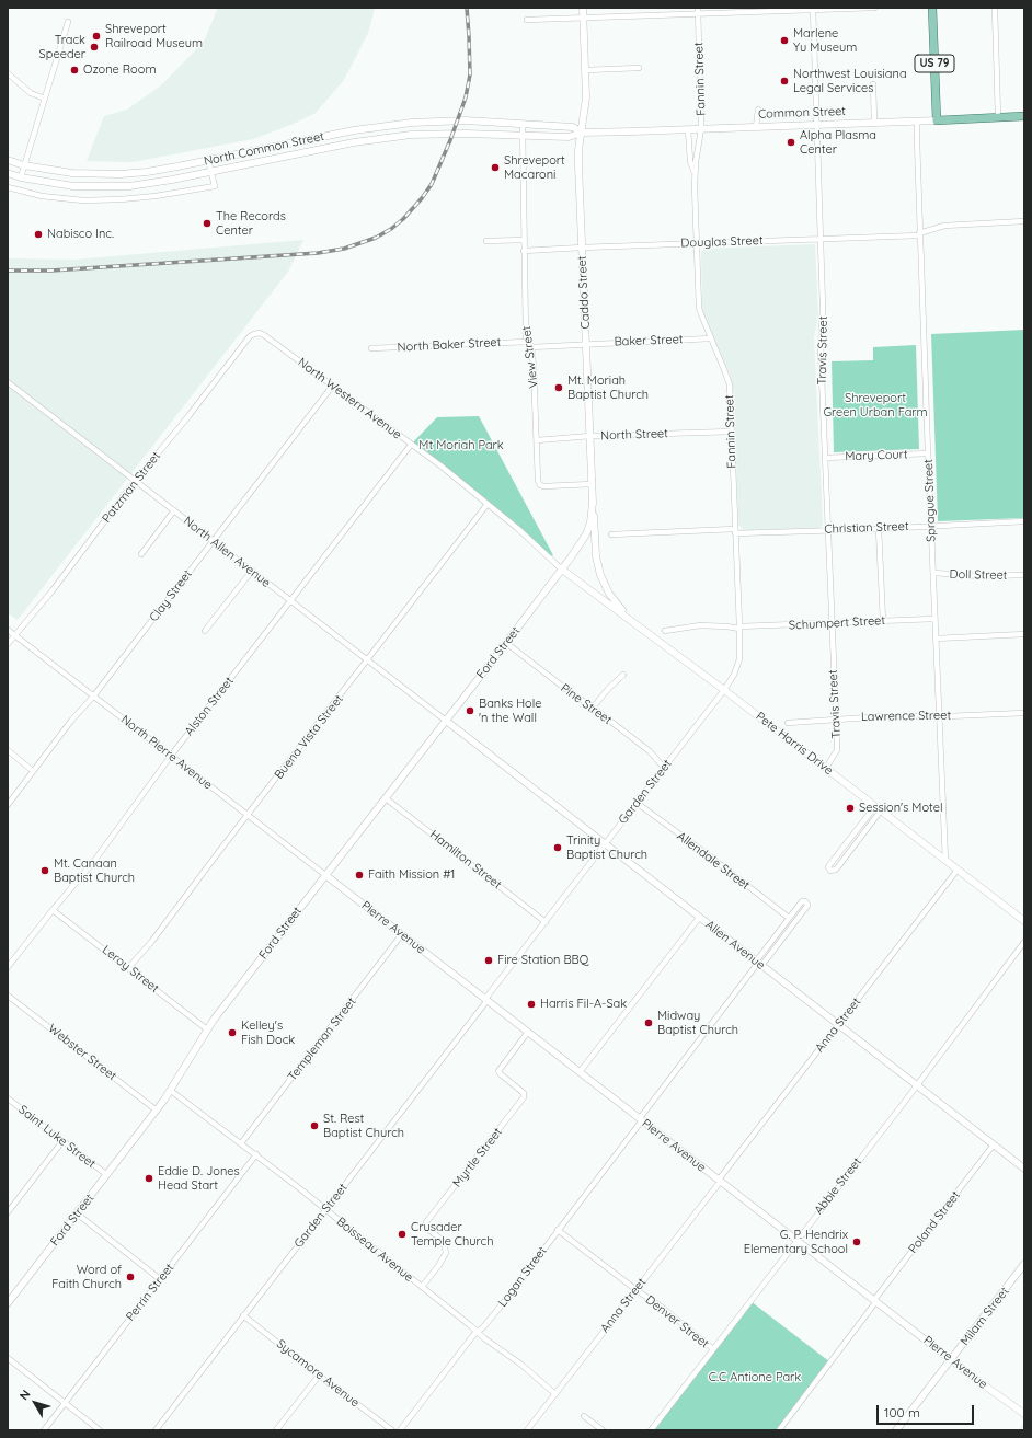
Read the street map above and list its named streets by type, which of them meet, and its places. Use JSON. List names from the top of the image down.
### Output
{
  "streets": {
    "main road": [
      "US 79",
      "Common Street",
      "North Common Street",
      "Caddo Street",
      "Ford Street",
      "Pete Harris Drive",
      "Pierre Avenue",
      "Allen Avenue",
      "Milam Street"
    ],
    "street": [
      "Fannin Street",
      "Douglas Street",
      "Baker Street",
      "North Baker Street",
      "Travis Street",
      "View Street",
      "North Western Avenue",
      "North Street",
      "Mary Court",
      "Patzman Street",
      "Sprague Street",
      "Christian Street",
      "North Allen Avenue",
      "Doll Street",
      "Clay Street",
      "Schumpert Street",
      "Pine Street",
      "Alston Street",
      "Lawrence Street",
      "Buena Vista Street",
      "North Pierre Avenue",
      "Garden Street",
      "Hamilton Street",
      "Allendale Street",
      "Leroy Street",
      "Anna Street",
      "Templeman Street",
      "Webster Street",
      "Saint Luke Street",
      "Myrtle Street",
      "Abbie Street",
      "Poland Street",
      "Boisseau Avenue",
      "Logan Street",
      "Perrin Street",
      "Denver Street",
      "Sycamore Avenue"
    ]
  },
  "crossings": [
    ["US 79", "Common Street"],
    ["Fannin Street", "Common Street"],
    ["Fannin Street", "Douglas Street"],
    ["Fannin Street", "Baker Street"],
    ["Fannin Street", "North Street"],
    ["Fannin Street", "Christian Street"],
    ["Fannin Street", "Schumpert Street"],
    ["Fannin Street", "Pete Harris Drive"],
    ["Fannin Street", "Garden Street"],
    ["Common Street", "North Common Street"],
    ["Common Street", "Caddo Street"],
    ["Common Street", "Travis Street"],
    ["Common Street", "View Street"],
    ["Common Street", "Sprague Street"],
    ["North Common Street", "View Street"],
    ["Douglas Street", "Caddo Street"],
    ["Douglas Street", "Travis Street"],
    ["Douglas Street", "View Street"],
    ["Douglas Street", "Sprague Street"],
    ["Caddo Street", "Baker Street"],
    ["Caddo Street", "View Street"],
    ["Caddo Street", "North Western Avenue"],
    ["Caddo Street", "North Street"],
    ["Caddo Street", "Ford Street"],
    ["Caddo Street", "Pete Harris Drive"],
    ["Baker Street", "View Street"],
    ["North Baker Street", "View Street"],
    ["Travis Street", "Mary Court"],
    ["Travis Street", "Christian Street"],
    ["Travis Street", "Schumpert Street"],
    ["Travis Street", "Lawrence Street"],
    ["Travis Street", "Pete Harris Drive"],
    ["View Street", "North Street"],
    ["North Western Avenue", "Patzman Street"],
    ["North Western Avenue", "Clay Street"],
    ["North Western Avenue", "Ford Street"],
    ["North Western Avenue", "Alston Street"],
    ["North Western Avenue", "Buena Vista Street"],
    ["North Western Avenue", "Pete Harris Drive"],
    ["Mary Court", "Sprague Street"],
    ["Patzman Street", "North Allen Avenue"],
    ["Patzman Street", "North Pierre Avenue"],
    ["Sprague Street", "Christian Street"],
    ["Sprague Street", "Doll Street"],
    ["Sprague Street", "Schumpert Street"],
    ["Sprague Street", "Lawrence Street"],
    ["Sprague Street", "Pete Harris Drive"],
    ["North Allen Avenue", "Clay Street"],
    ["North Allen Avenue", "Ford Street"],
    ["North Allen Avenue", "Alston Street"],
    ["North Allen Avenue", "Buena Vista Street"],
    ["North Allen Avenue", "Allen Avenue"],
    ["Clay Street", "North Pierre Avenue"],
    ["Ford Street", "Pine Street"],
    ["Ford Street", "Pete Harris Drive"],
    ["Ford Street", "North Pierre Avenue"],
    ["Ford Street", "Hamilton Street"],
    ["Ford Street", "Pierre Avenue"],
    ["Ford Street", "Allen Avenue"],
    ["Ford Street", "Leroy Street"],
    ["Ford Street", "Webster Street"],
    ["Ford Street", "Saint Luke Street"],
    ["Ford Street", "Boisseau Avenue"],
    ["Pine Street", "Garden Street"],
    ["Alston Street", "North Pierre Avenue"],
    ["Alston Street", "Leroy Street"],
    ["Buena Vista Street", "North Pierre Avenue"],
    ["Buena Vista Street", "Leroy Street"],
    ["Pete Harris Drive", "Garden Street"],
    ["Pete Harris Drive", "Anna Street"],
    ["North Pierre Avenue", "Pierre Avenue"],
    ["Garden Street", "Hamilton Street"],
    ["Garden Street", "Allendale Street"],
    ["Garden Street", "Pierre Avenue"],
    ["Garden Street", "Allen Avenue"],
    ["Garden Street", "Boisseau Avenue"],
    ["Garden Street", "Sycamore Avenue"],
    ["Allendale Street", "Logan Street"],
    ["Pierre Avenue", "Anna Street"],
    ["Pierre Avenue", "Templeman Street"],
    ["Pierre Avenue", "Myrtle Street"],
    ["Pierre Avenue", "Abbie Street"],
    ["Pierre Avenue", "Poland Street"],
    ["Pierre Avenue", "Logan Street"],
    ["Pierre Avenue", "Milam Street"],
    ["Allen Avenue", "Anna Street"],
    ["Allen Avenue", "Abbie Street"],
    ["Allen Avenue", "Poland Street"],
    ["Allen Avenue", "Logan Street"],
    ["Anna Street", "Boisseau Avenue"],
    ["Anna Street", "Denver Street"],
    ["Templeman Street", "Boisseau Avenue"],
    ["Myrtle Street", "Boisseau Avenue"],
    ["Abbie Street", "Denver Street"],
    ["Boisseau Avenue", "Logan Street"],
    ["Boisseau Avenue", "Perrin Street"],
    ["Logan Street", "Denver Street"]
  ],
  "parks": ["Shreveport Green Urban Farm", "Mt Moriah Park", "C.C Antione Park"],
  "places": [
    "Shreveport Railroad Museum",
    "Marlene Yu Museum",
    "Track Speeder",
    "Ozone Room",
    "Northwest Louisiana Legal Services",
    "Alpha Plasma Center",
    "Shreveport Macaroni",
    "The Records Center",
    "Nabisco Inc.",
    "Mt. Moriah Baptist Church",
    "Banks Hole 'n the Wall",
    "Session's Motel",
    "Trinity Baptist Church",
    "Mt. Canaan Baptist Church",
    "Faith Mission #1",
    "Fire Station BBQ",
    "Harris Fil-A-Sak",
    "Midway Baptist Church",
    "Kelley's Fish Dock",
    "St. Rest Baptist Church",
    "Eddie D. Jones Head Start",
    "Crusader Temple Church",
    "G. P. Hendrix Elementary School",
    "Word of Faith Church"
  ],
  "scale_bar": "100 m",
  "north": "top left"
}
